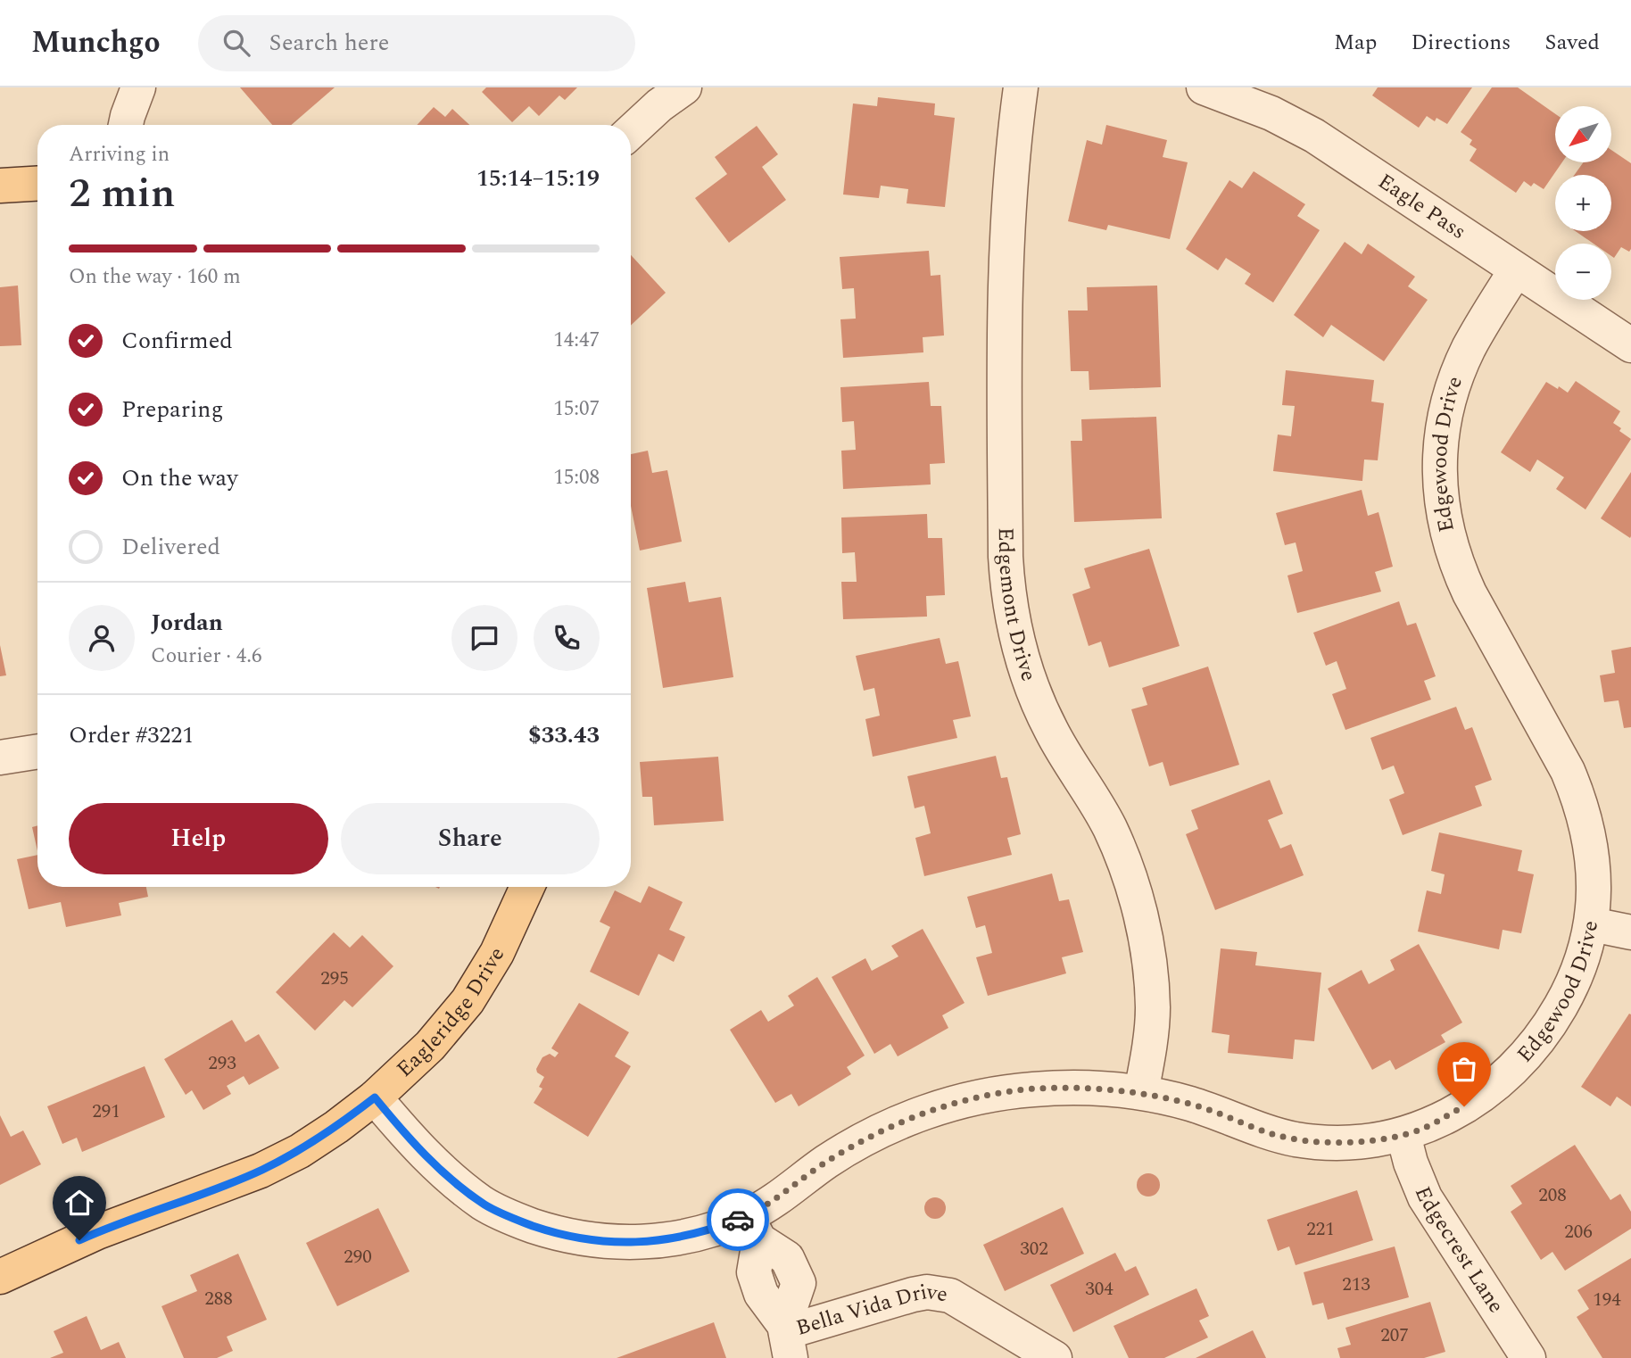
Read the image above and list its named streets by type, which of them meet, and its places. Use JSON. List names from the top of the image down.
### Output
{
  "streets": {
    "main road": ["Eagleridge Drive"],
    "street": [
      "Eagle Pass",
      "Edgewood Drive",
      "Edgemont Drive",
      "Edgecrest Lane",
      "Bella Vida Drive"
    ]
  },
  "crossings": [
    ["Eagle Pass", "Edgewood Drive"],
    ["Edgewood Drive", "Edgemont Drive"],
    ["Edgewood Drive", "Eagleridge Drive"],
    ["Edgewood Drive", "Edgecrest Lane"],
    ["Edgewood Drive", "Bella Vida Drive"]
  ],
  "house_numbers": [
    "295",
    "293",
    "291",
    "208",
    "221",
    "206",
    "302",
    "290",
    "213",
    "304",
    "288",
    "194",
    "207"
  ],
  "north": "bottom left",
  "page": {
    "header": "Munchgo",
    "search": "Search here",
    "nav": ["Map", "Directions", "Saved"],
    "map_buttons": ["+", "−"],
    "heading": ["2 min", "Arriving in", "15:14–15:19"],
    "panel": [
      "Jordan",
      "Courier · 4.6",
      "Order #3221",
      "$33.43"
    ],
    "bar": "On the way · 160 m",
    "list": [
      ["Confirmed", "14:47"],
      ["Preparing", "15:07"],
      ["On the way", "15:08"],
      "Delivered"
    ],
    "buttons": ["Help", "Share"]
  }
}
